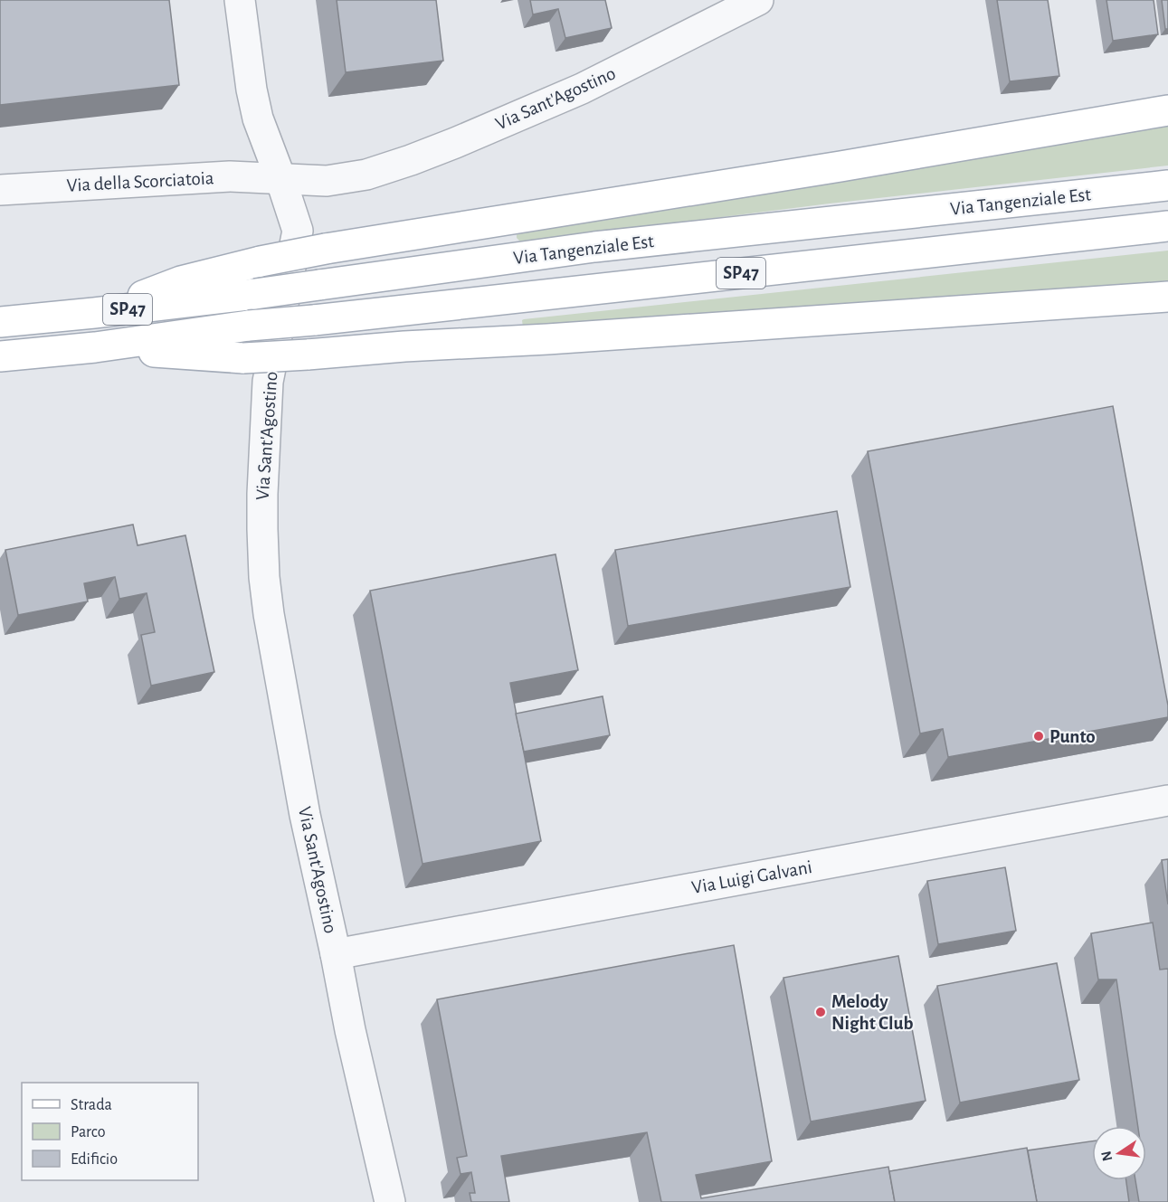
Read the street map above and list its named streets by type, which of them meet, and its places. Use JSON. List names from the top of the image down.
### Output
{
  "streets": {
    "main road": ["Via Tangenziale Est", "SP47"],
    "street": ["Via Sant'Agostino", "Via della Scorciatoia", "Via Luigi Galvani"]
  },
  "crossings": [
    ["Via Sant'Agostino", "Via della Scorciatoia"],
    ["Via Sant'Agostino", "Via Luigi Galvani"]
  ],
  "places": ["Punto", "Melody Night Club"],
  "legend": ["Strada", "Parco", "Edificio"],
  "north": "left"
}
